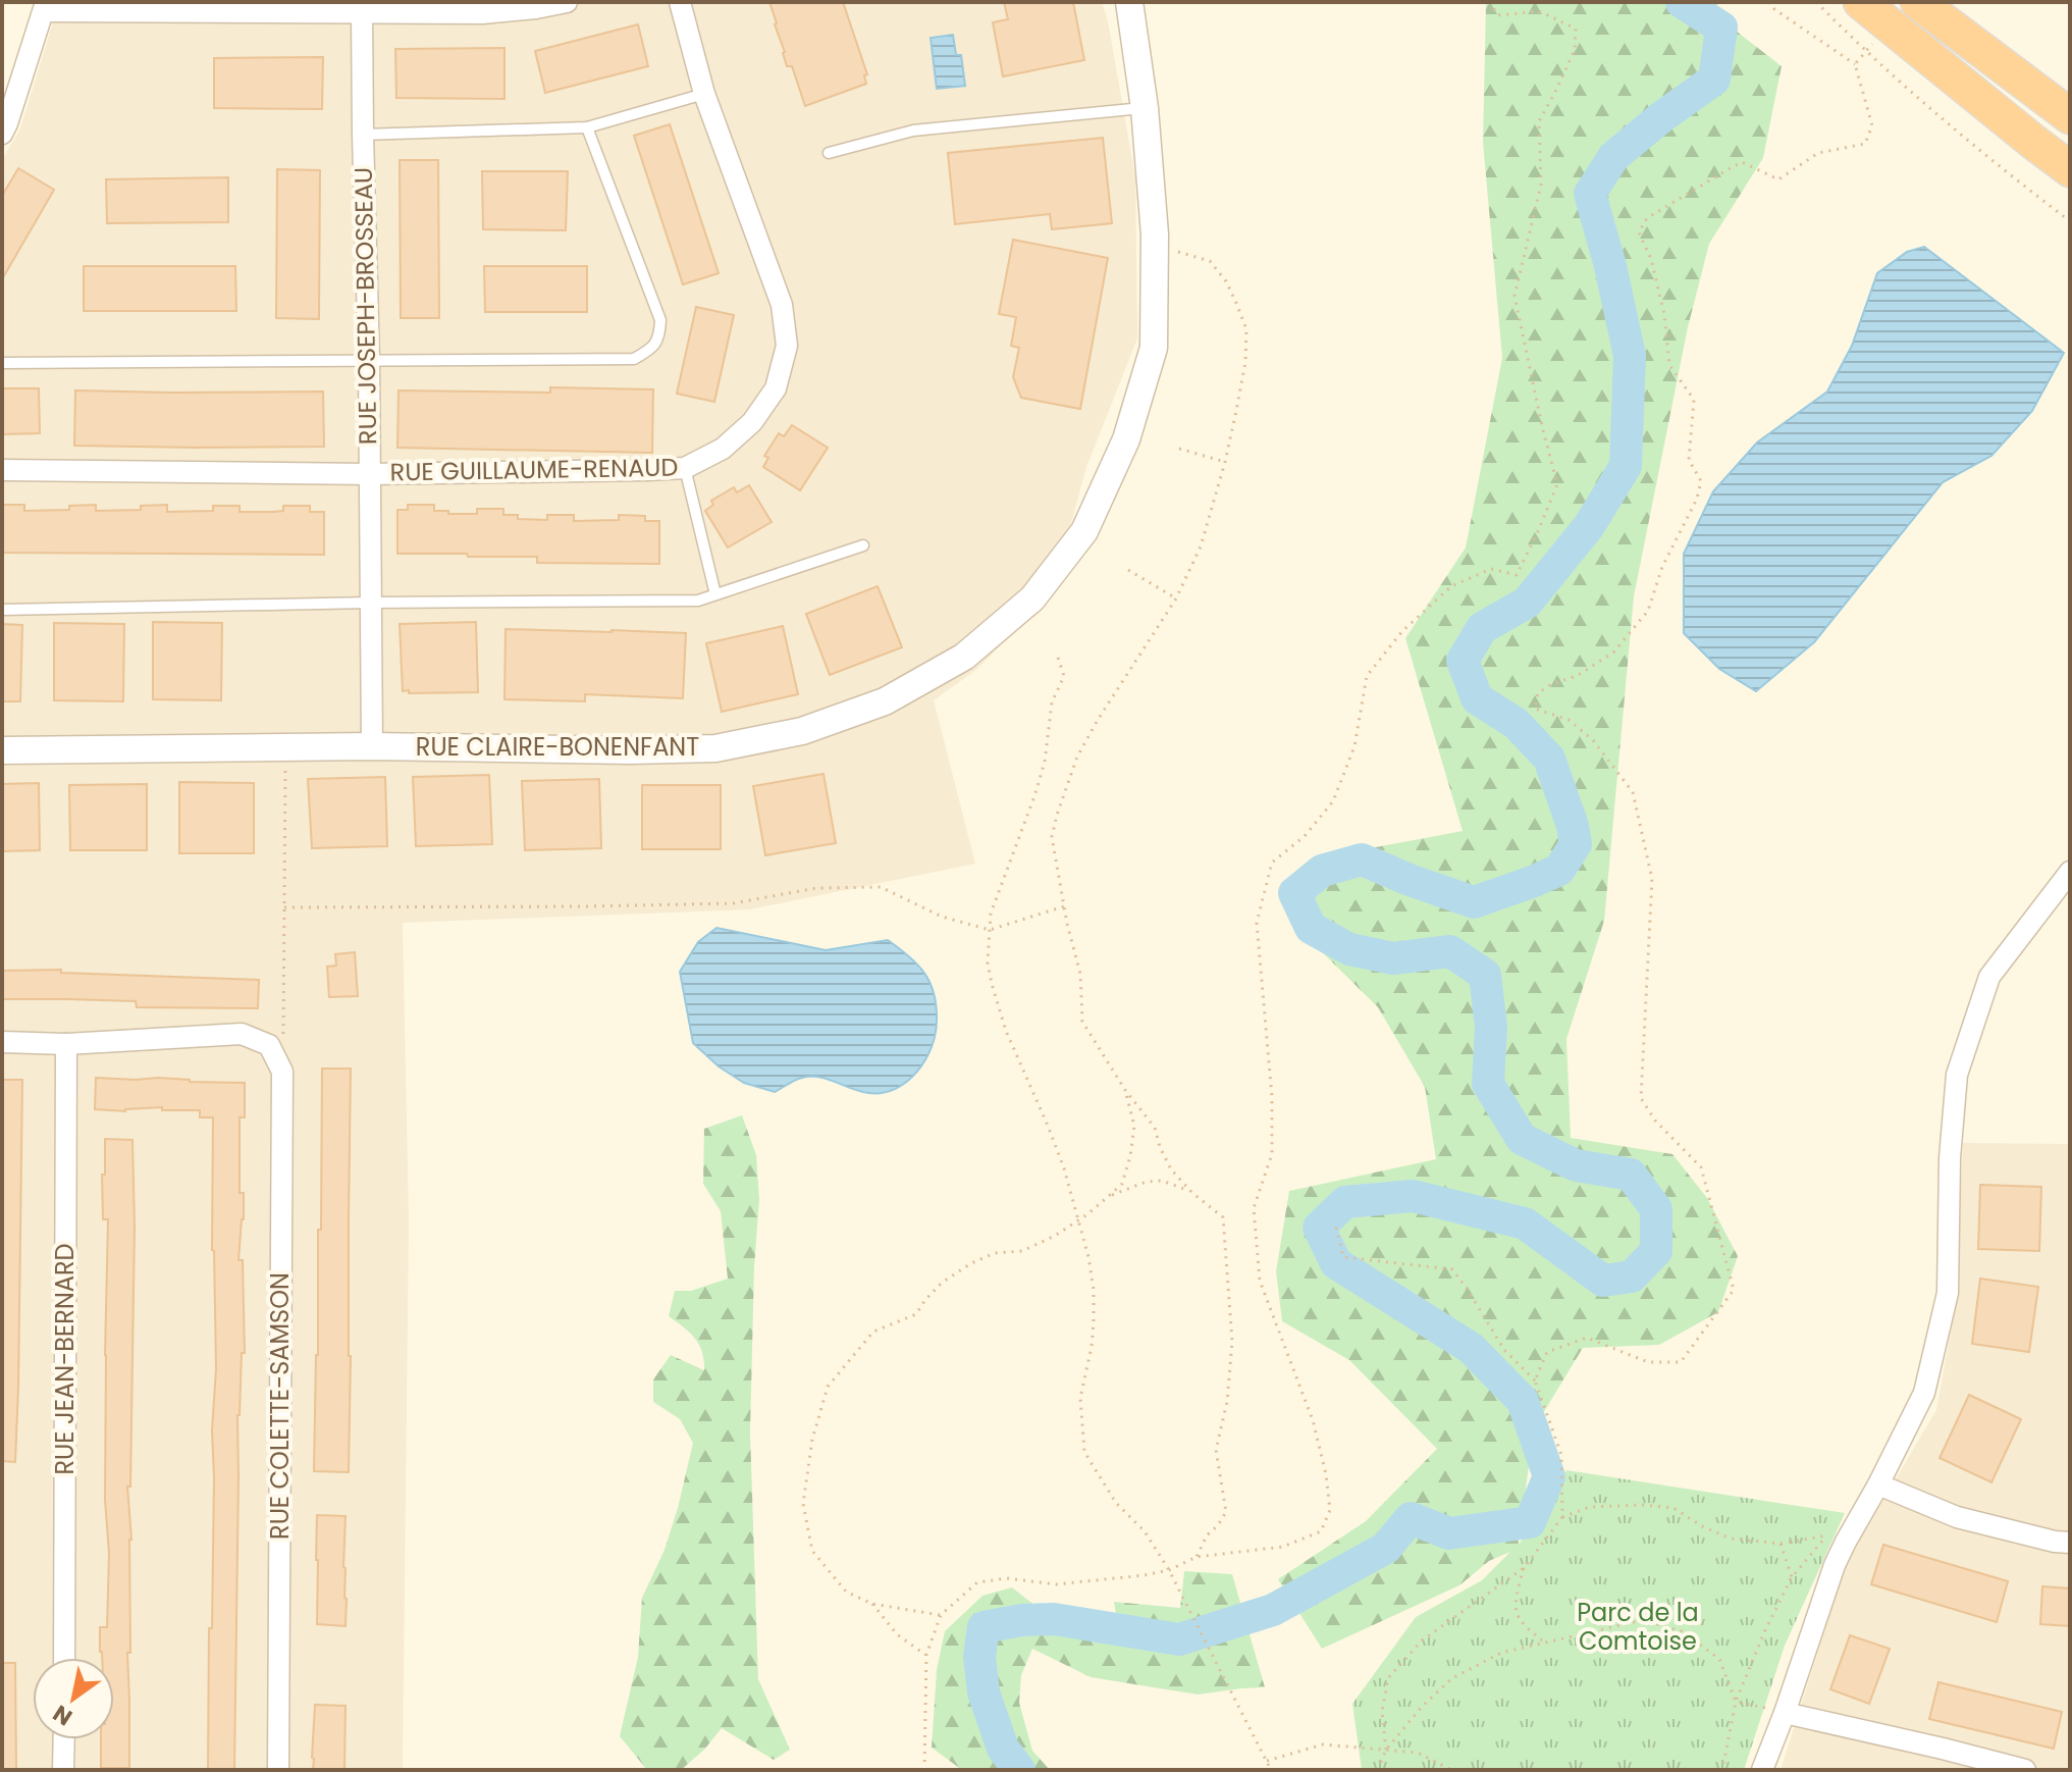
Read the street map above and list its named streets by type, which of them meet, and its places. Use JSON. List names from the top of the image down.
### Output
{
  "streets": {
    "street": [
      "RUE JOSEPH-BROSSEAU",
      "RUE GUILLAUME-RENAUD",
      "RUE CLAIRE-BONENFANT",
      "RUE JEAN-BERNARD",
      "RUE COLETTE-SAMSON"
    ]
  },
  "crossings": [
    ["RUE JOSEPH-BROSSEAU", "RUE GUILLAUME-RENAUD"],
    ["RUE JOSEPH-BROSSEAU", "RUE CLAIRE-BONENFANT"]
  ],
  "parks": ["Parc de la Comtoise"],
  "north": "bottom left"
}
